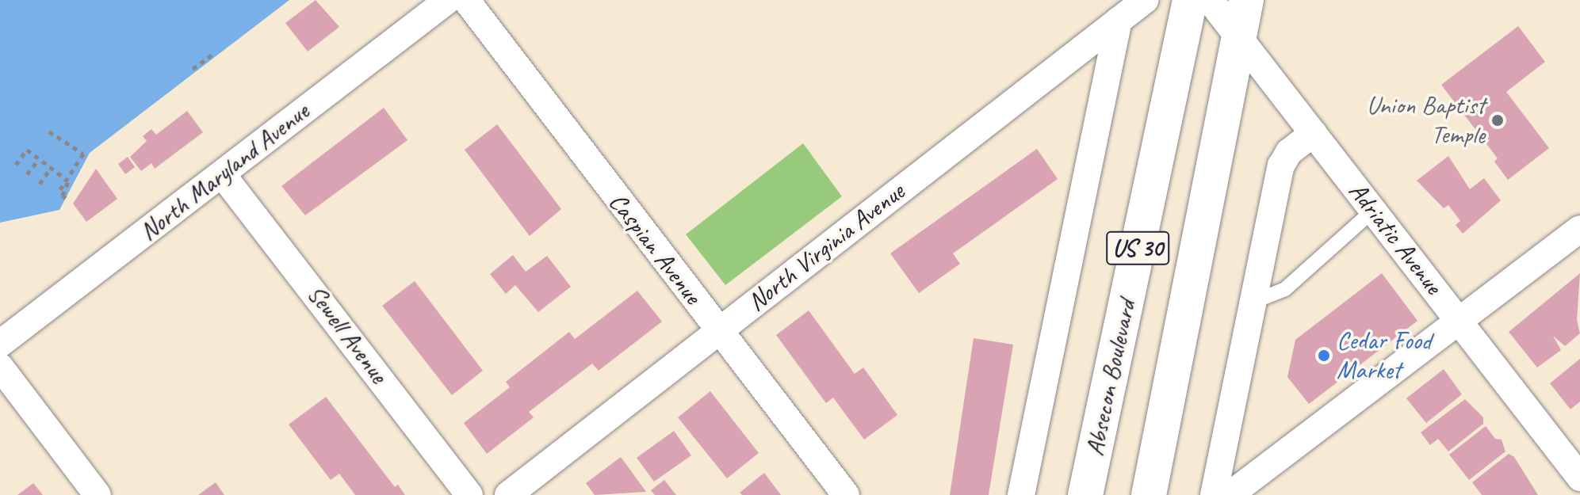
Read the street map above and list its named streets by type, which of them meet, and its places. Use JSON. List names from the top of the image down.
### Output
{
  "streets": {
    "highway": ["US 30", "Absecon Boulevard"],
    "street": [
      "North Maryland Avenue",
      "Adriatic Avenue",
      "North Virginia Avenue",
      "Caspian Avenue",
      "Sewell Avenue"
    ]
  },
  "crossings": [
    ["North Maryland Avenue", "Caspian Avenue"],
    ["North Maryland Avenue", "Sewell Avenue"],
    ["Adriatic Avenue", "US 30"],
    ["North Virginia Avenue", "Caspian Avenue"]
  ],
  "places": ["Union Baptist Temple", "Cedar Food Market"]
}
